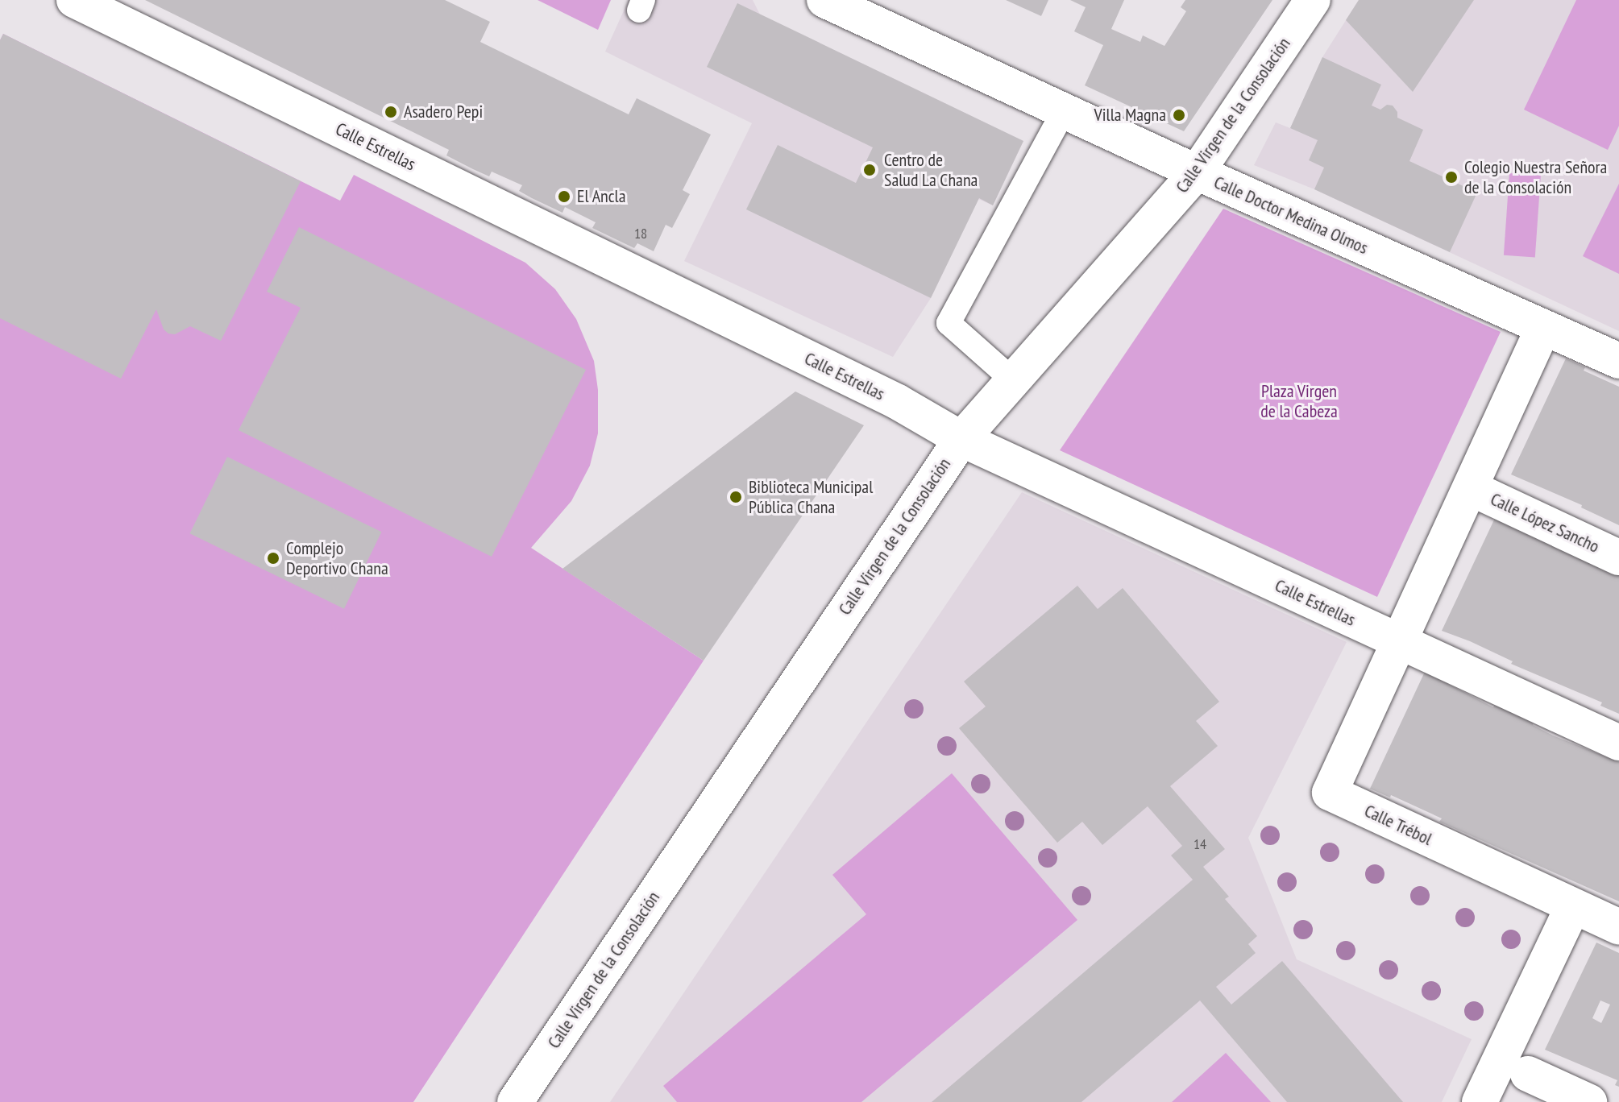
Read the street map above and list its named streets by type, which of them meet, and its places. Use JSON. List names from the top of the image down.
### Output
{
  "streets": {
    "street": [
      "Calle Virgen de la Consolación",
      "Calle Estrellas",
      "Calle Doctor Medina Olmos",
      "Calle López Sancho",
      "Calle Trébol"
    ]
  },
  "crossings": [
    ["Calle Virgen de la Consolación", "Calle Estrellas"],
    ["Calle Virgen de la Consolación", "Calle Doctor Medina Olmos"],
    ["Calle Estrellas", "Calle Trébol"]
  ],
  "parks": ["Plaza Virgen de la Cabeza"],
  "places": [
    "Asadero Pepi",
    "Villa Magna",
    "Centro de Salud La Chana",
    "Colegio Nuestra Señora de la Consolación",
    "El Ancla",
    "Biblioteca Municipal Pública Chana",
    "Complejo Deportivo Chana"
  ],
  "house_numbers": ["18", "14"]
}
